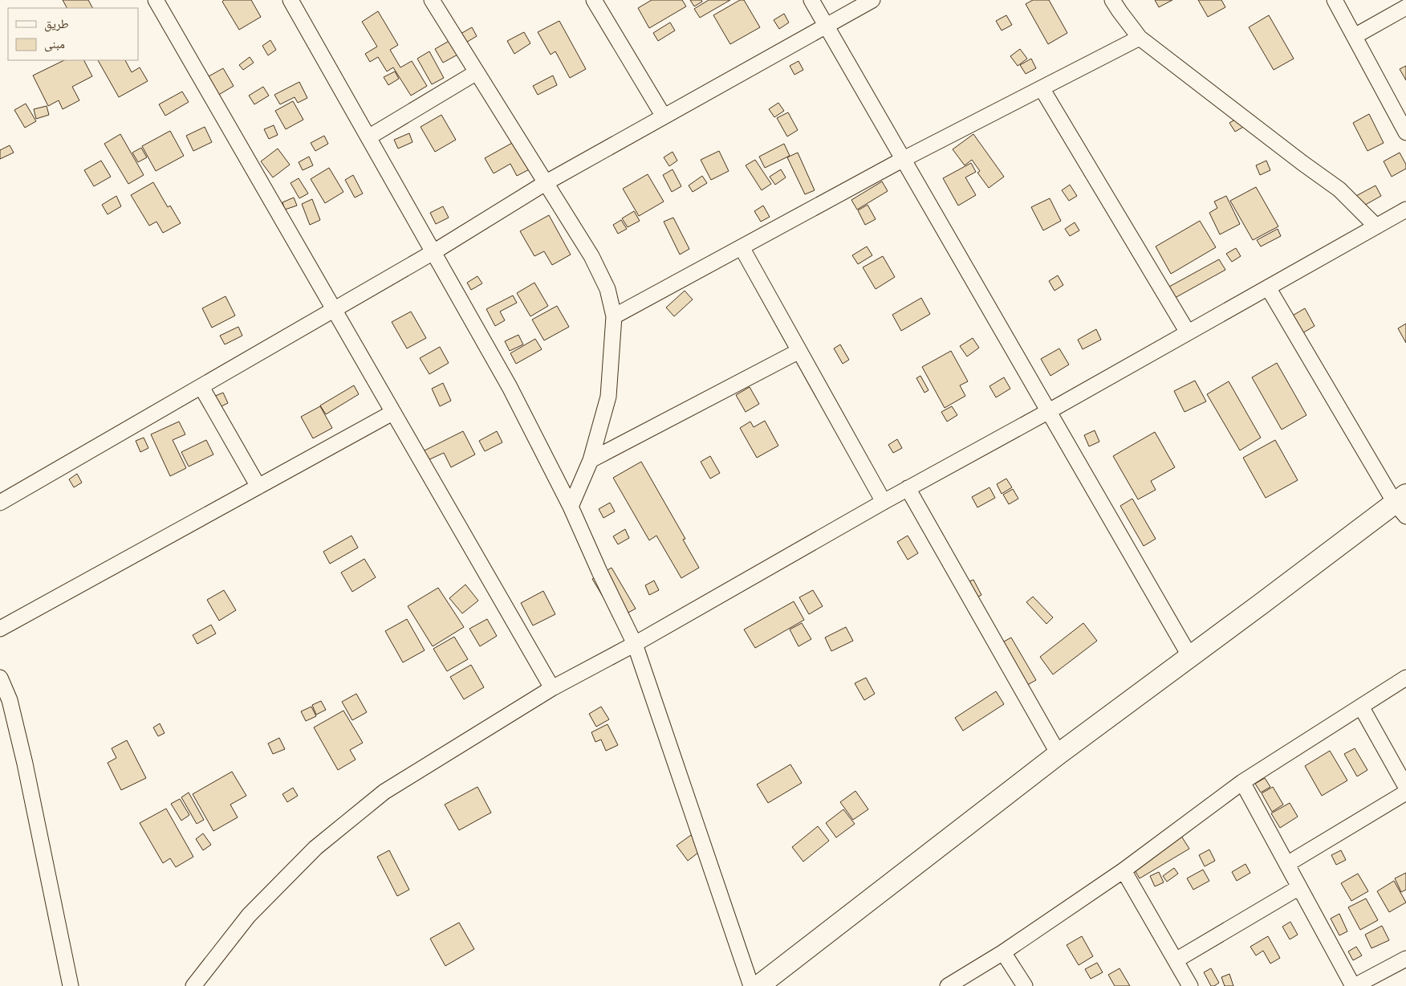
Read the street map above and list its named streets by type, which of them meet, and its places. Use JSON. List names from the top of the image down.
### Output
{
  "legend": ["طريق", "مبنى"]
}
